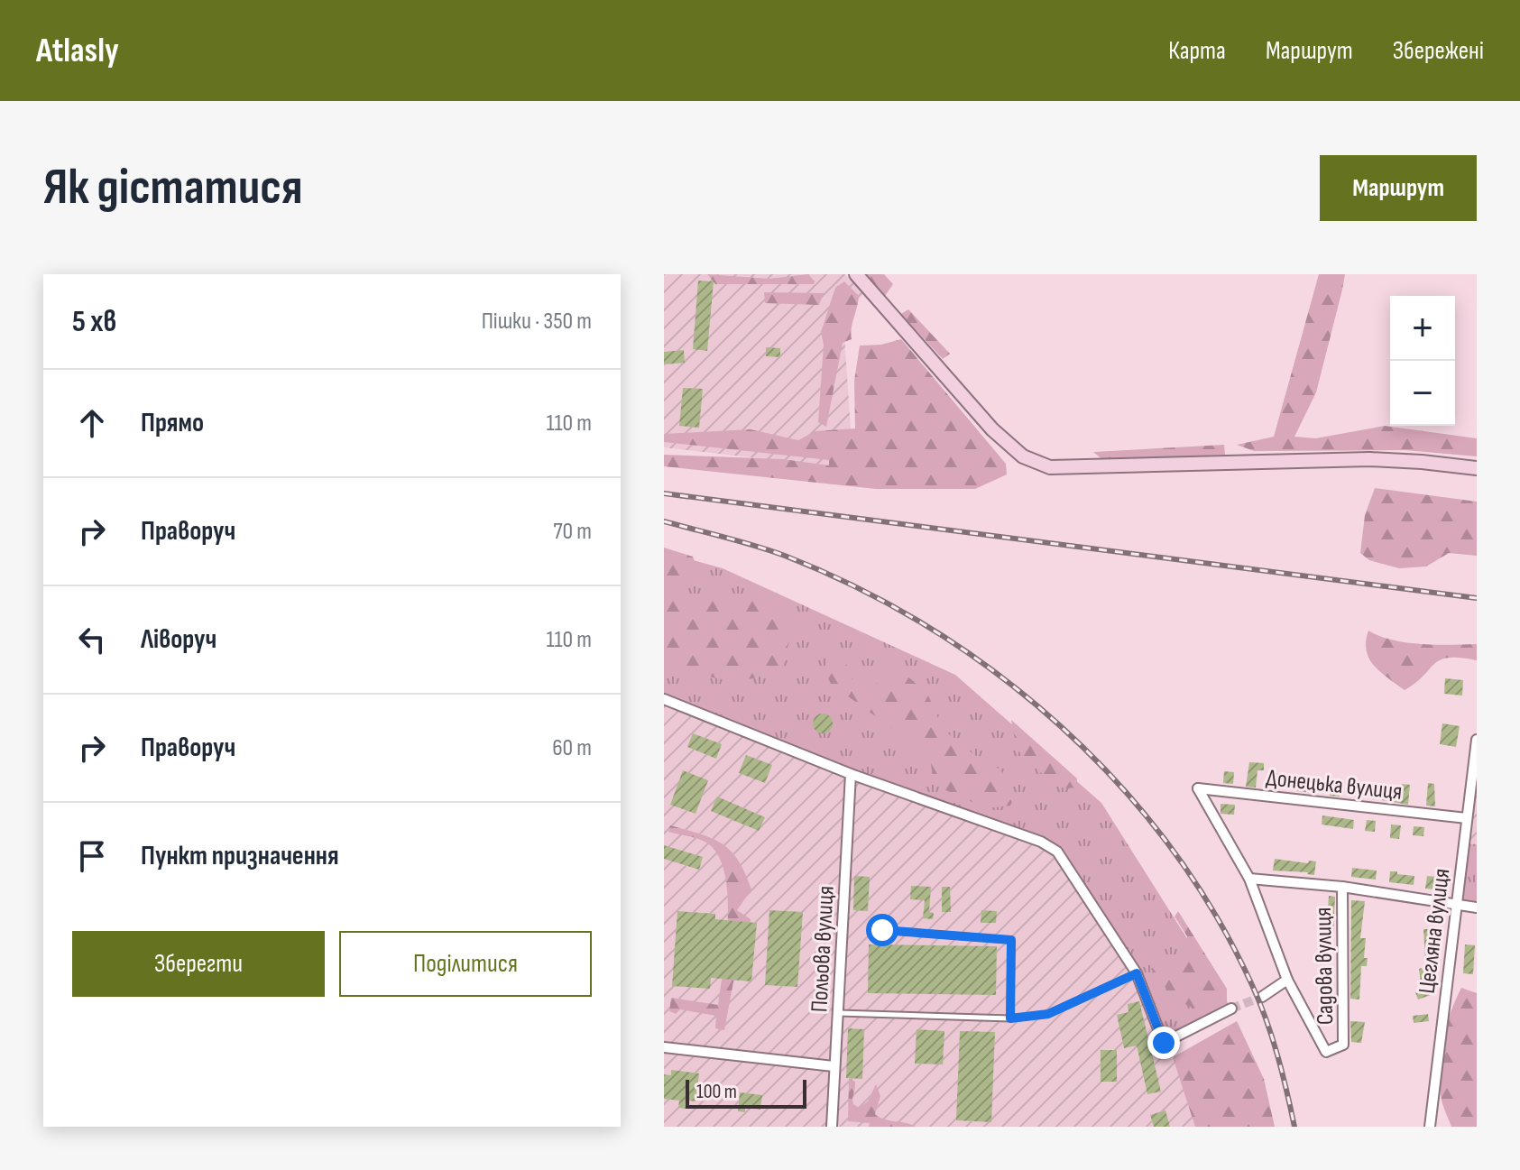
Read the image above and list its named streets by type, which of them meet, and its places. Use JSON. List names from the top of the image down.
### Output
{
  "streets": {
    "street": [
      "Донецька вулиця",
      "Цегляна вулиця",
      "Польова вулиця",
      "Садова вулиця"
    ]
  },
  "crossings": [
    ["Донецька вулиця", "Цегляна вулиця"]
  ],
  "scale_bar": "100 m",
  "page": {
    "header": "Atlasly",
    "nav": ["Карта", "Маршрут", "Збережені"],
    "buttons": [
      "Маршрут",
      ["Зберегти", "Поділитися"]
    ],
    "title": "Як дістатися",
    "heading": ["5 хв", "Пішки · 350 m"],
    "map_buttons": ["+", "−"],
    "list": [
      ["Прямо", "110 m"],
      ["Праворуч", "70 m"],
      ["Ліворуч", "110 m"],
      ["Праворуч", "60 m"],
      "Пункт призначення"
    ],
    "scale": "100 m"
  }
}
